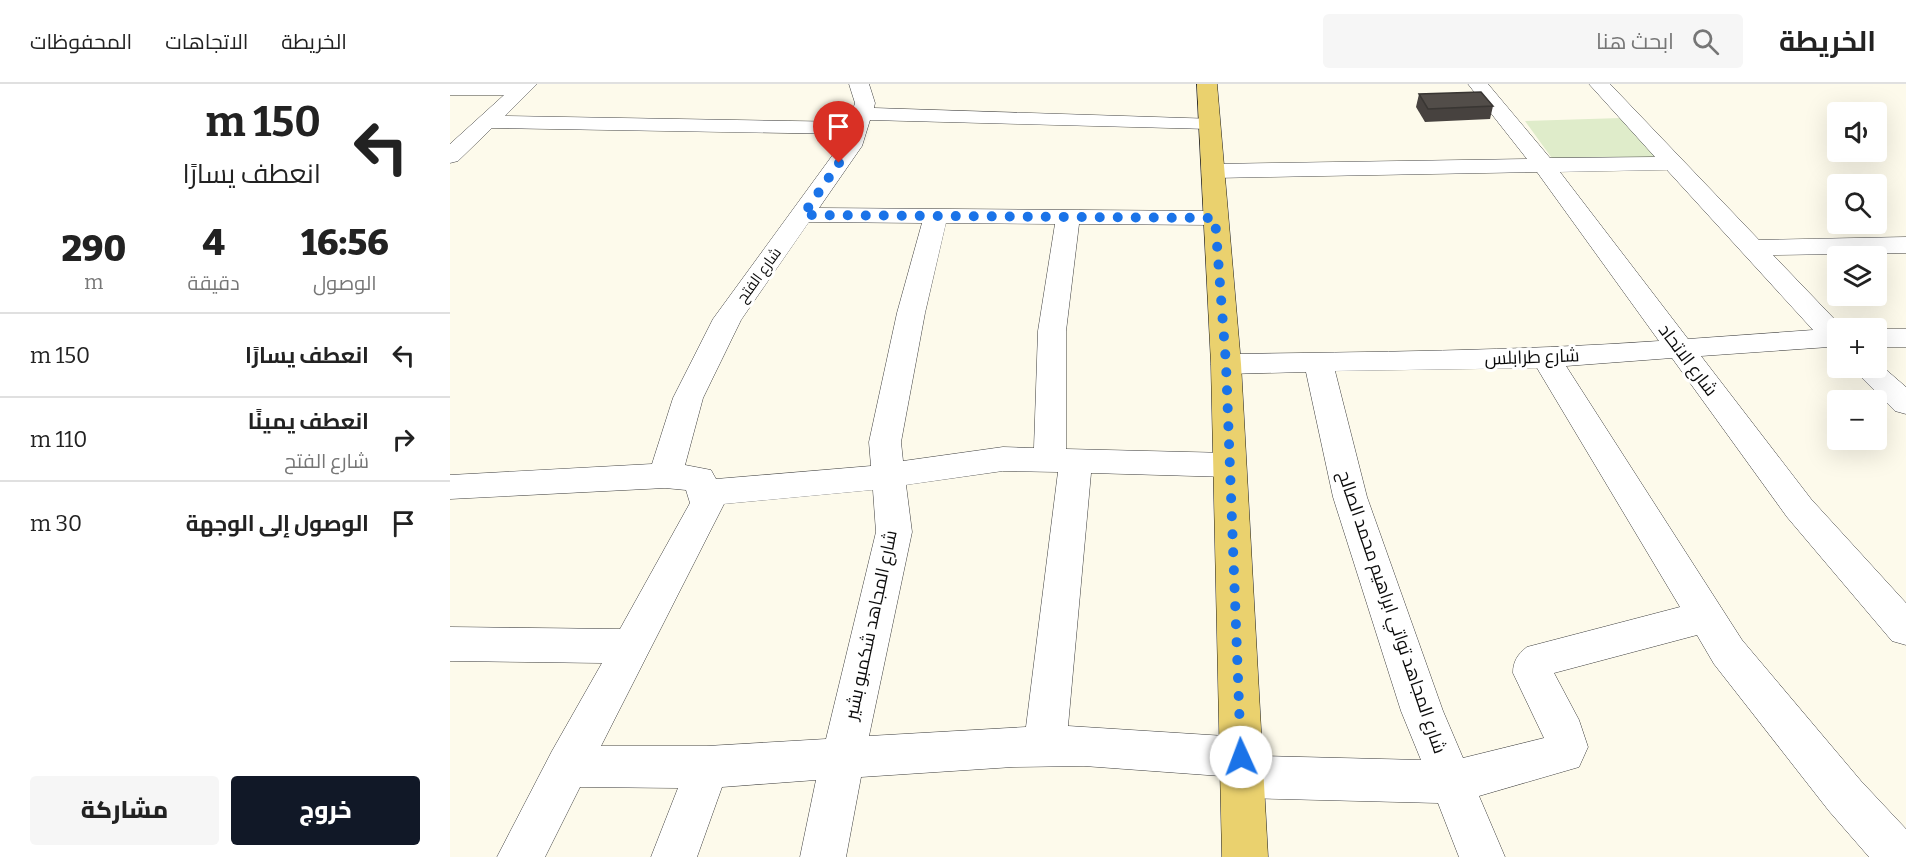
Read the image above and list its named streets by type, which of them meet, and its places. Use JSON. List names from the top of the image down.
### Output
{
  "streets": {
    "street": [
      "شارع الفتح",
      "شارع طرابلس",
      "شارع الاتحاد",
      "شارع المجاهد تواتي ابراهيم محمد الصالح",
      "شارع المجاهد شكمبو بشير"
    ]
  },
  "crossings": [
    ["شارع طرابلس", "شارع الاتحاد"],
    ["شارع طرابلس", "شارع المجاهد تواتي ابراهيم محمد الصالح"]
  ],
  "page": {
    "header": "الخريطة",
    "search": "ابحث هنا",
    "nav": ["الخريطة", "الاتجاهات", "المحفوظات"],
    "turn": ["150 m", "انعطف يسارًا"],
    "map_buttons": ["+", "−"],
    "eta": [
      "16:56",
      "الوصول",
      "4",
      "دقيقة",
      "290",
      "m"
    ],
    "list": [
      {
        "name": "انعطف يسارًا",
        "value": "150 m"
      },
      {
        "name": "انعطف يمينًا",
        "note": "شارع الفتح",
        "value": "110 m"
      },
      {
        "name": "الوصول إلى الوجهة",
        "value": "30 m"
      }
    ],
    "buttons": ["خروج", "مشاركة"]
  }
}
